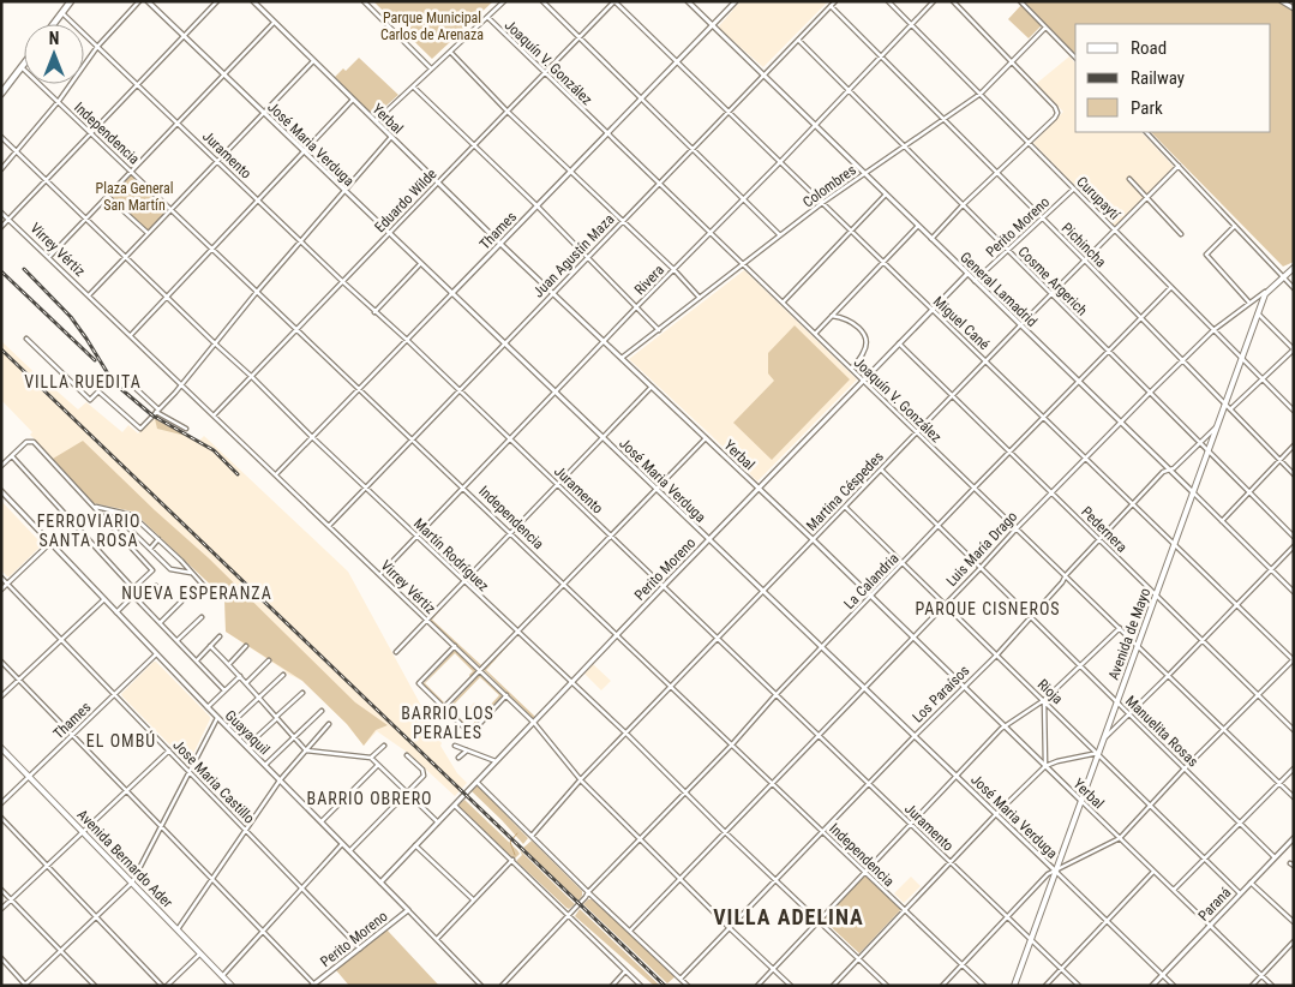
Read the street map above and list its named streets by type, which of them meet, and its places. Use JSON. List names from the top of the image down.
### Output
{
  "streets": {
    "main road": ["Luis María Drago", "Avenida de Mayo", "Avenida Bernardo Ader"],
    "street": [
      "Joaquín V. González",
      "Yerbal",
      "Independencia",
      "José Maria Verduga",
      "Juramento",
      "Colombres",
      "Curupaytí",
      "Eduardo Wilde",
      "Perito Moreno",
      "Thames",
      "Pichincha",
      "Virrey Vértiz",
      "Juan Agustín Maza",
      "Rivera",
      "Cosme Argerich",
      "General Lamadrid",
      "Miguel Cané",
      "Martina Céspedes",
      "Pedernera",
      "Martín Rodríguez",
      "La Calandria",
      "Rioja",
      "Los Paraísos",
      "Manuelita Rosas",
      "Guayaquil",
      "Jose Maria Castillo",
      "Paraná"
    ]
  },
  "crossings": [
    ["Joaquín V. González", "Colombres"],
    ["Joaquín V. González", "Eduardo Wilde"],
    ["Joaquín V. González", "Perito Moreno"],
    ["Joaquín V. González", "Thames"],
    ["Joaquín V. González", "Juan Agustín Maza"],
    ["Joaquín V. González", "Rivera"],
    ["Joaquín V. González", "Martina Céspedes"],
    ["Joaquín V. González", "Luis María Drago"],
    ["Joaquín V. González", "La Calandria"],
    ["Joaquín V. González", "Avenida de Mayo"],
    ["Joaquín V. González", "Los Paraísos"],
    ["Yerbal", "Colombres"],
    ["Yerbal", "Eduardo Wilde"],
    ["Yerbal", "Perito Moreno"],
    ["Yerbal", "Thames"],
    ["Yerbal", "Juan Agustín Maza"],
    ["Yerbal", "Rivera"],
    ["Yerbal", "Martina Céspedes"],
    ["Yerbal", "Luis María Drago"],
    ["Yerbal", "La Calandria"],
    ["Yerbal", "Avenida de Mayo"],
    ["Yerbal", "Los Paraísos"],
    ["Yerbal", "Paraná"],
    ["Independencia", "Eduardo Wilde"],
    ["Independencia", "Perito Moreno"],
    ["Independencia", "Thames"],
    ["Independencia", "Juan Agustín Maza"],
    ["Independencia", "Rivera"],
    ["Independencia", "Martina Céspedes"],
    ["Independencia", "Luis María Drago"],
    ["Independencia", "La Calandria"],
    ["Independencia", "Los Paraísos"],
    ["José Maria Verduga", "Eduardo Wilde"],
    ["José Maria Verduga", "Perito Moreno"],
    ["José Maria Verduga", "Thames"],
    ["José Maria Verduga", "Juan Agustín Maza"],
    ["José Maria Verduga", "Rivera"],
    ["José Maria Verduga", "Martina Céspedes"],
    ["José Maria Verduga", "Luis María Drago"],
    ["José Maria Verduga", "La Calandria"],
    ["José Maria Verduga", "Avenida de Mayo"],
    ["José Maria Verduga", "Los Paraísos"],
    ["José Maria Verduga", "Paraná"],
    ["Juramento", "Eduardo Wilde"],
    ["Juramento", "Perito Moreno"],
    ["Juramento", "Thames"],
    ["Juramento", "Juan Agustín Maza"],
    ["Juramento", "Rivera"],
    ["Juramento", "Martina Céspedes"],
    ["Juramento", "Luis María Drago"],
    ["Juramento", "La Calandria"],
    ["Juramento", "Avenida de Mayo"],
    ["Juramento", "Los Paraísos"],
    ["Colombres", "Curupaytí"],
    ["Colombres", "Pichincha"],
    ["Colombres", "Cosme Argerich"],
    ["Colombres", "General Lamadrid"],
    ["Colombres", "Miguel Cané"],
    ["Curupaytí", "Perito Moreno"],
    ["Curupaytí", "Rivera"],
    ["Curupaytí", "Martina Céspedes"],
    ["Curupaytí", "Luis María Drago"],
    ["Curupaytí", "La Calandria"],
    ["Curupaytí", "Avenida de Mayo"],
    ["Eduardo Wilde", "Virrey Vértiz"],
    ["Eduardo Wilde", "Miguel Cané"],
    ["Eduardo Wilde", "Martín Rodríguez"],
    ["Perito Moreno", "Pichincha"],
    ["Perito Moreno", "Virrey Vértiz"],
    ["Perito Moreno", "Cosme Argerich"],
    ["Perito Moreno", "General Lamadrid"],
    ["Perito Moreno", "Miguel Cané"],
    ["Perito Moreno", "Pedernera"],
    ["Perito Moreno", "Martín Rodríguez"],
    ["Perito Moreno", "Guayaquil"],
    ["Perito Moreno", "Jose Maria Castillo"],
    ["Thames", "Virrey Vértiz"],
    ["Thames", "General Lamadrid"],
    ["Thames", "Miguel Cané"],
    ["Thames", "Martín Rodríguez"],
    ["Thames", "Guayaquil"],
    ["Thames", "Jose Maria Castillo"],
    ["Thames", "Avenida Bernardo Ader"],
    ["Pichincha", "Juan Agustín Maza"],
    ["Pichincha", "Rivera"],
    ["Pichincha", "Martina Céspedes"],
    ["Pichincha", "Luis María Drago"],
    ["Pichincha", "La Calandria"],
    ["Pichincha", "Avenida de Mayo"],
    ["Virrey Vértiz", "Juan Agustín Maza"],
    ["Virrey Vértiz", "Rivera"],
    ["Virrey Vértiz", "Martina Céspedes"],
    ["Virrey Vértiz", "Luis María Drago"],
    ["Virrey Vértiz", "La Calandria"],
    ["Virrey Vértiz", "Los Paraísos"],
    ["Juan Agustín Maza", "Cosme Argerich"],
    ["Juan Agustín Maza", "General Lamadrid"],
    ["Juan Agustín Maza", "Miguel Cané"],
    ["Juan Agustín Maza", "Martín Rodríguez"],
    ["Rivera", "Cosme Argerich"],
    ["Rivera", "General Lamadrid"],
    ["Rivera", "Miguel Cané"],
    ["Rivera", "Martín Rodríguez"],
    ["Cosme Argerich", "Martina Céspedes"],
    ["Cosme Argerich", "Luis María Drago"],
    ["Cosme Argerich", "La Calandria"],
    ["Cosme Argerich", "Avenida de Mayo"],
    ["Cosme Argerich", "Los Paraísos"],
    ["General Lamadrid", "Martina Céspedes"],
    ["General Lamadrid", "Luis María Drago"],
    ["General Lamadrid", "La Calandria"],
    ["General Lamadrid", "Avenida de Mayo"],
    ["General Lamadrid", "Los Paraísos"],
    ["Miguel Cané", "Martina Céspedes"],
    ["Miguel Cané", "Luis María Drago"],
    ["Miguel Cané", "La Calandria"],
    ["Miguel Cané", "Avenida de Mayo"],
    ["Miguel Cané", "Los Paraísos"],
    ["Martina Céspedes", "Pedernera"],
    ["Martina Céspedes", "Martín Rodríguez"],
    ["Martina Céspedes", "Rioja"],
    ["Martina Céspedes", "Manuelita Rosas"],
    ["Pedernera", "Luis María Drago"],
    ["Pedernera", "La Calandria"],
    ["Pedernera", "Avenida de Mayo"],
    ["Pedernera", "Los Paraísos"],
    ["Luis María Drago", "Martín Rodríguez"],
    ["Luis María Drago", "Avenida de Mayo"],
    ["Luis María Drago", "Rioja"],
    ["Luis María Drago", "Manuelita Rosas"],
    ["Martín Rodríguez", "La Calandria"],
    ["Martín Rodríguez", "Los Paraísos"],
    ["La Calandria", "Rioja"],
    ["La Calandria", "Manuelita Rosas"],
    ["Avenida de Mayo", "Rioja"],
    ["Avenida de Mayo", "Los Paraísos"],
    ["Avenida de Mayo", "Manuelita Rosas"],
    ["Rioja", "Los Paraísos"],
    ["Rioja", "Paraná"],
    ["Los Paraísos", "Manuelita Rosas"],
    ["Manuelita Rosas", "Paraná"]
  ],
  "districts": [
    "VILLA RUEDITA",
    "FERROVIARIO SANTA ROSA",
    "NUEVA ESPERANZA",
    "PARQUE CISNEROS",
    "BARRIO LOS PERALES",
    "EL OMBÚ",
    "BARRIO OBRERO",
    "VILLA ADELINA"
  ],
  "parks": ["Parque Municipal Carlos de Arenaza", "Plaza General San Martín"],
  "legend": ["Road", "Railway", "Park"],
  "north": "top"
}
